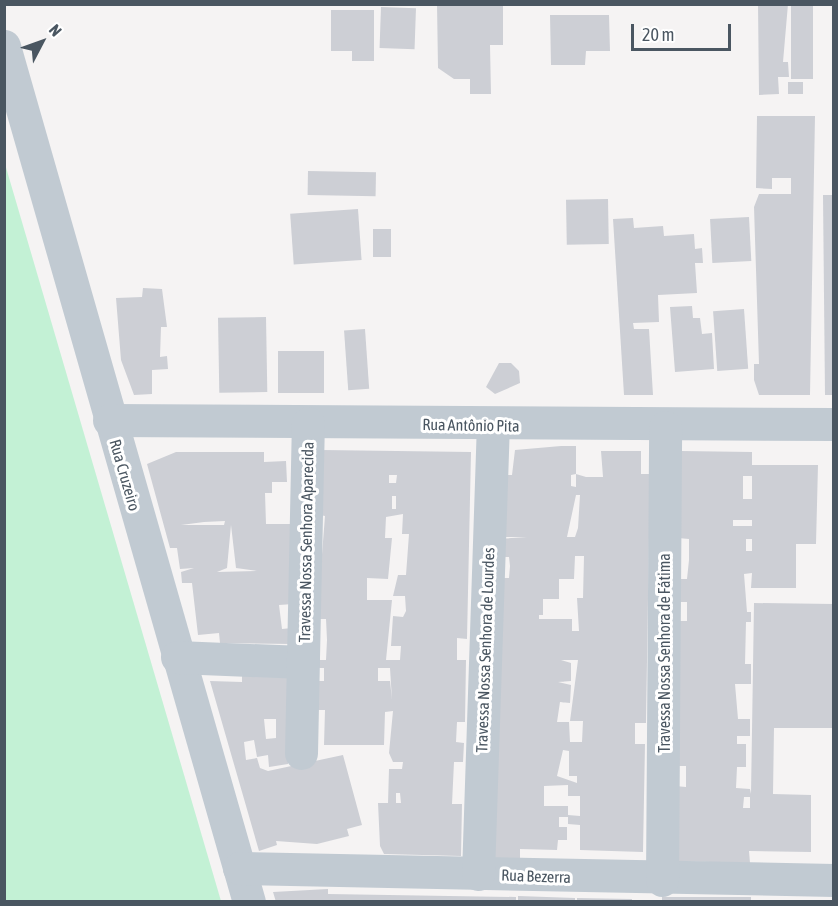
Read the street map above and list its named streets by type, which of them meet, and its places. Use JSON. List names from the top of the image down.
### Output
{
  "streets": {
    "street": [
      "Rua Antônio Pita",
      "Rua Cruzeiro",
      "Travessa Nossa Senhora Aparecida",
      "Travessa Nossa Senhora de Lourdes",
      "Travessa Nossa Senhora de Fátima",
      "Rua Bezerra"
    ]
  },
  "crossings": [
    ["Rua Antônio Pita", "Rua Cruzeiro"],
    ["Rua Antônio Pita", "Travessa Nossa Senhora Aparecida"],
    ["Rua Antônio Pita", "Travessa Nossa Senhora de Lourdes"],
    ["Rua Antônio Pita", "Travessa Nossa Senhora de Fátima"],
    ["Rua Cruzeiro", "Travessa Nossa Senhora Aparecida"],
    ["Rua Cruzeiro", "Rua Bezerra"],
    ["Travessa Nossa Senhora de Lourdes", "Rua Bezerra"],
    ["Travessa Nossa Senhora de Fátima", "Rua Bezerra"]
  ],
  "scale_bar": "20 m",
  "north": "top right"
}
